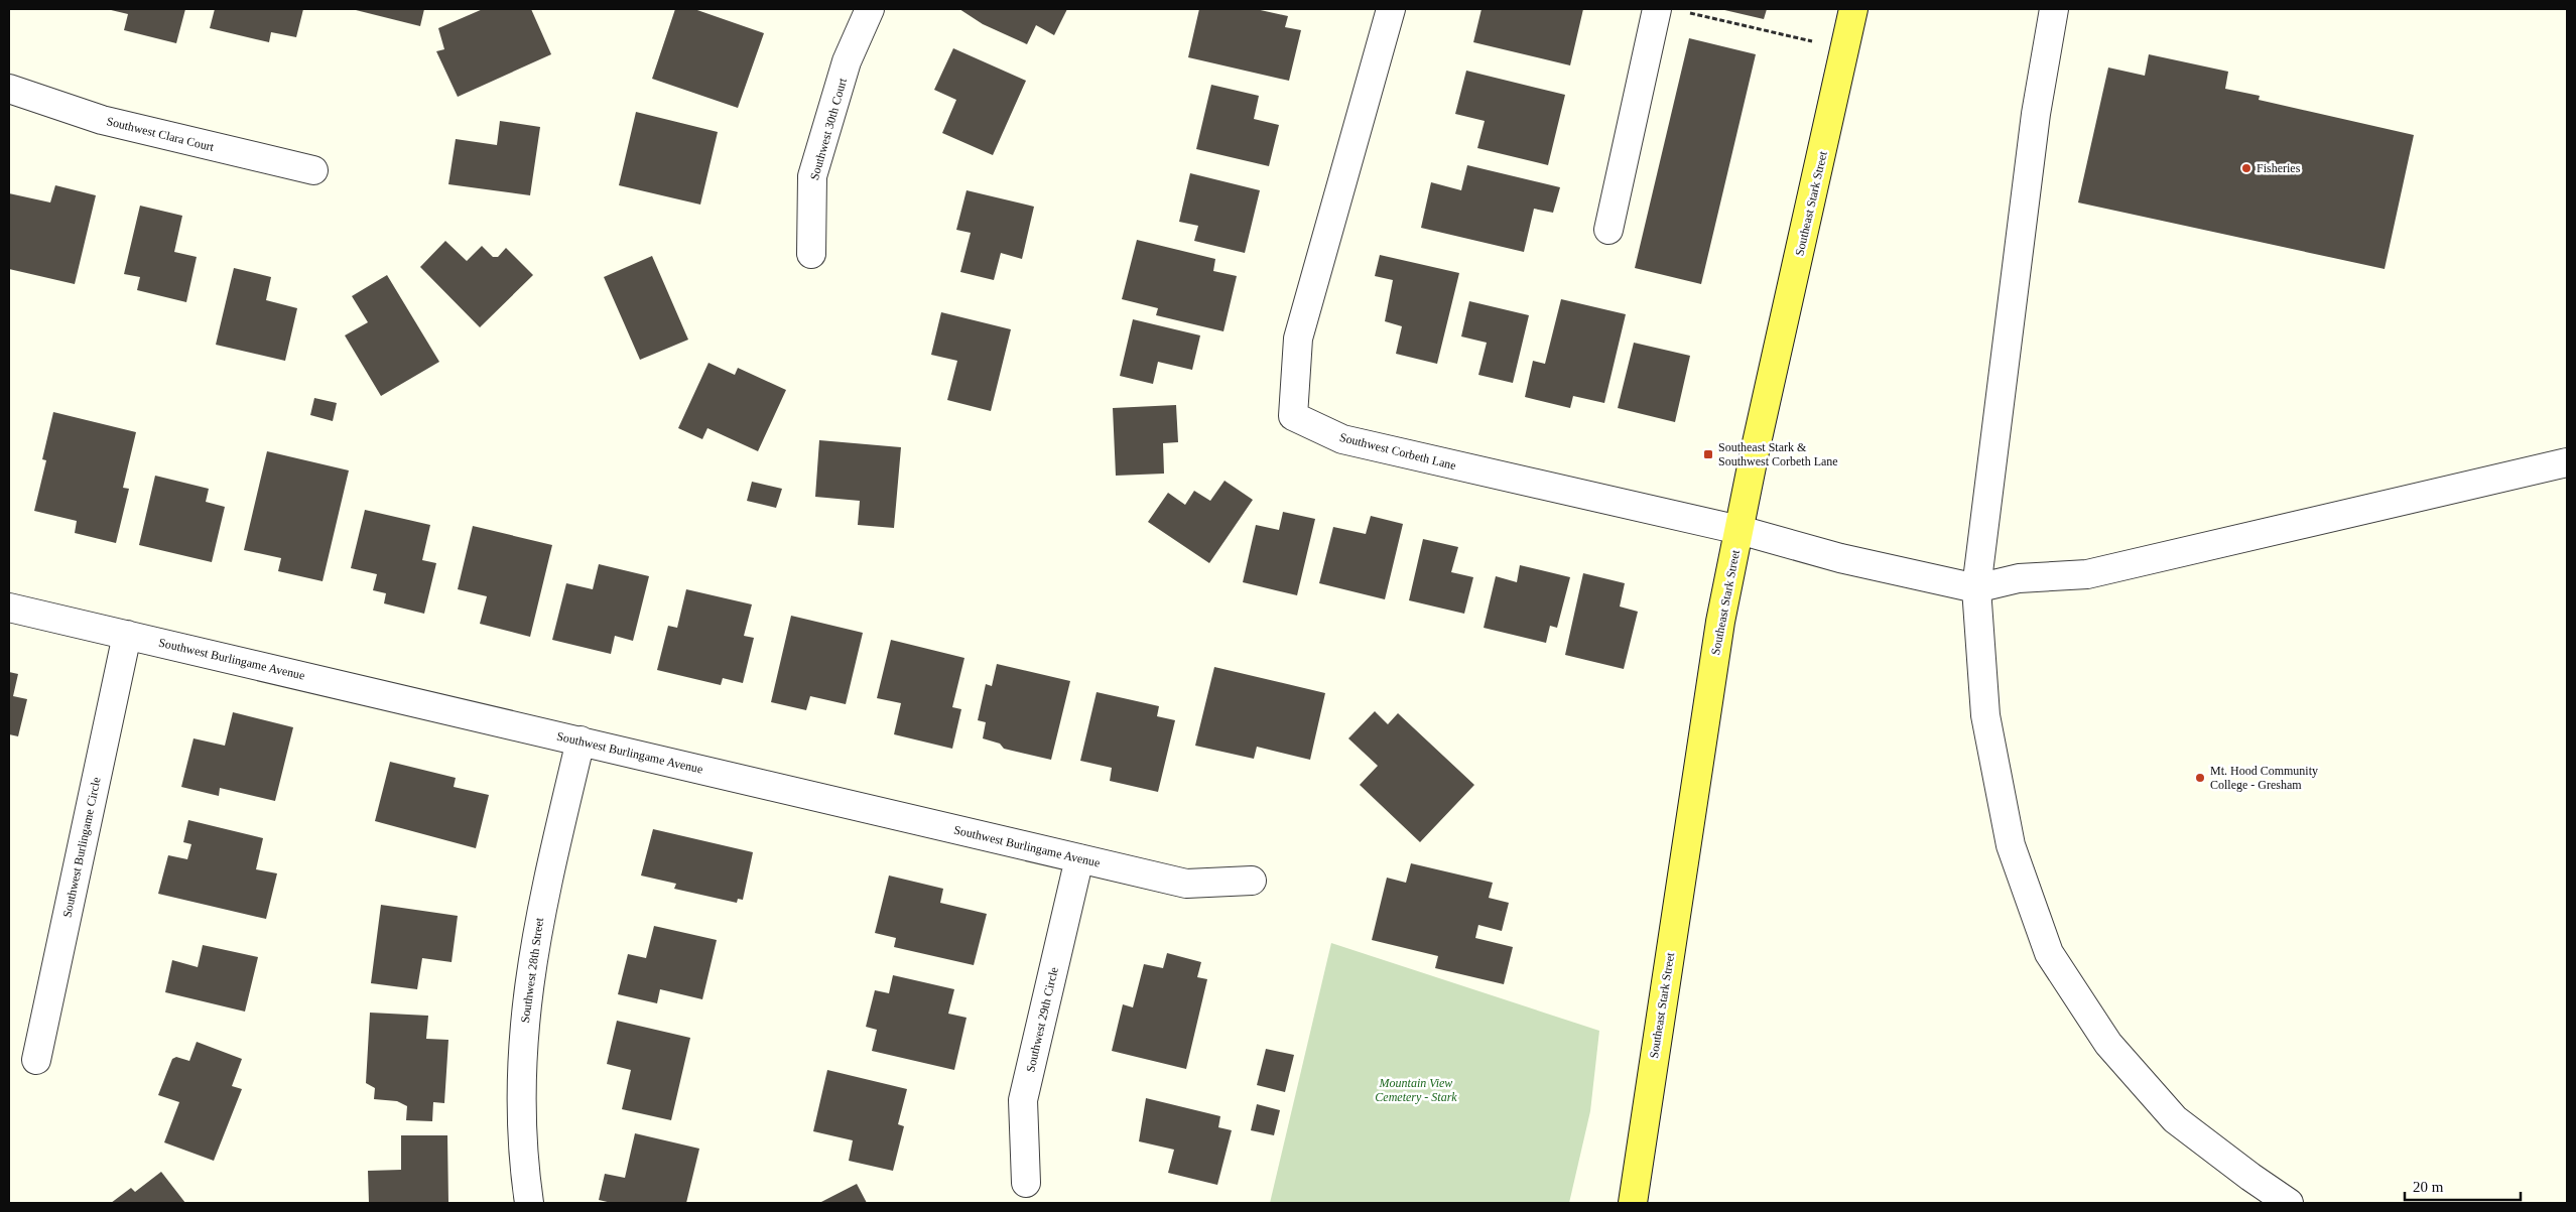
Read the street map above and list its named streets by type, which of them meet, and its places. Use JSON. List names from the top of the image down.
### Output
{
  "streets": {
    "main road": ["Southeast Stark Street"],
    "street": [
      "Southwest 30th Court",
      "Southwest Clara Court",
      "Southwest Corbeth Lane",
      "Southwest Burlingame Avenue",
      "Southwest Burlingame Circle",
      "Southwest 28th Street",
      "Southwest 29th Circle"
    ]
  },
  "crossings": [
    ["Southeast Stark Street", "Southwest Corbeth Lane"],
    ["Southwest Burlingame Avenue", "Southwest Burlingame Circle"],
    ["Southwest Burlingame Avenue", "Southwest 28th Street"],
    ["Southwest Burlingame Avenue", "Southwest 29th Circle"]
  ],
  "parks": ["Mountain View Cemetery - Stark"],
  "places": {
    "other": ["Fisheries", "Mt. Hood Community College - Gresham"],
    "transit": ["Southeast Stark & Southwest Corbeth Lane"]
  },
  "scale_bar": "20 m"
}
